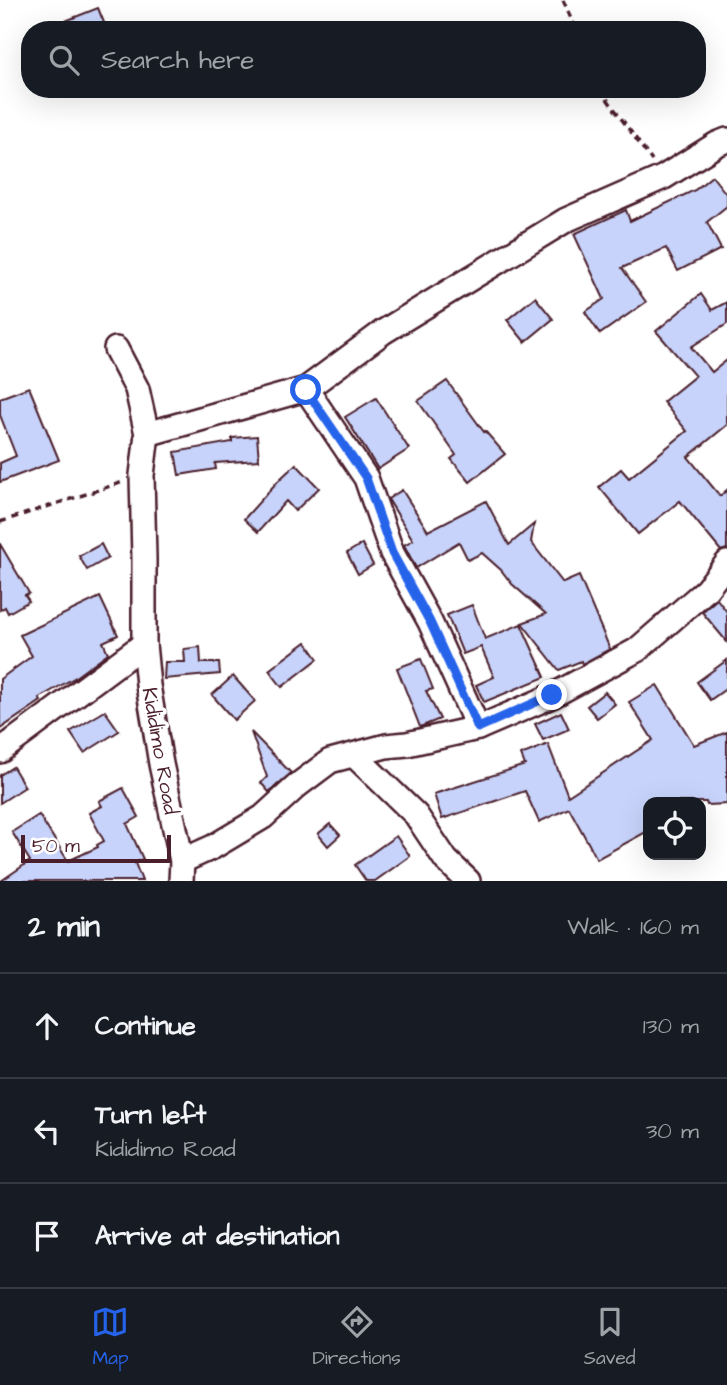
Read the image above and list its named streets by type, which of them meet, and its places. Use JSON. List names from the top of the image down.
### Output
{
  "streets": {
    "street": ["Kididimo Road"]
  },
  "scale_bar": "50 m",
  "page": {
    "search": "Search here",
    "scale": "50 m",
    "heading": ["2 min", "Walk · 160 m"],
    "list": [
      ["Continue", "130 m"],
      ["Turn left", "Kididimo Road", "30 m"],
      "Arrive at destination"
    ],
    "nav": ["Map", "Directions", "Saved"]
  }
}
